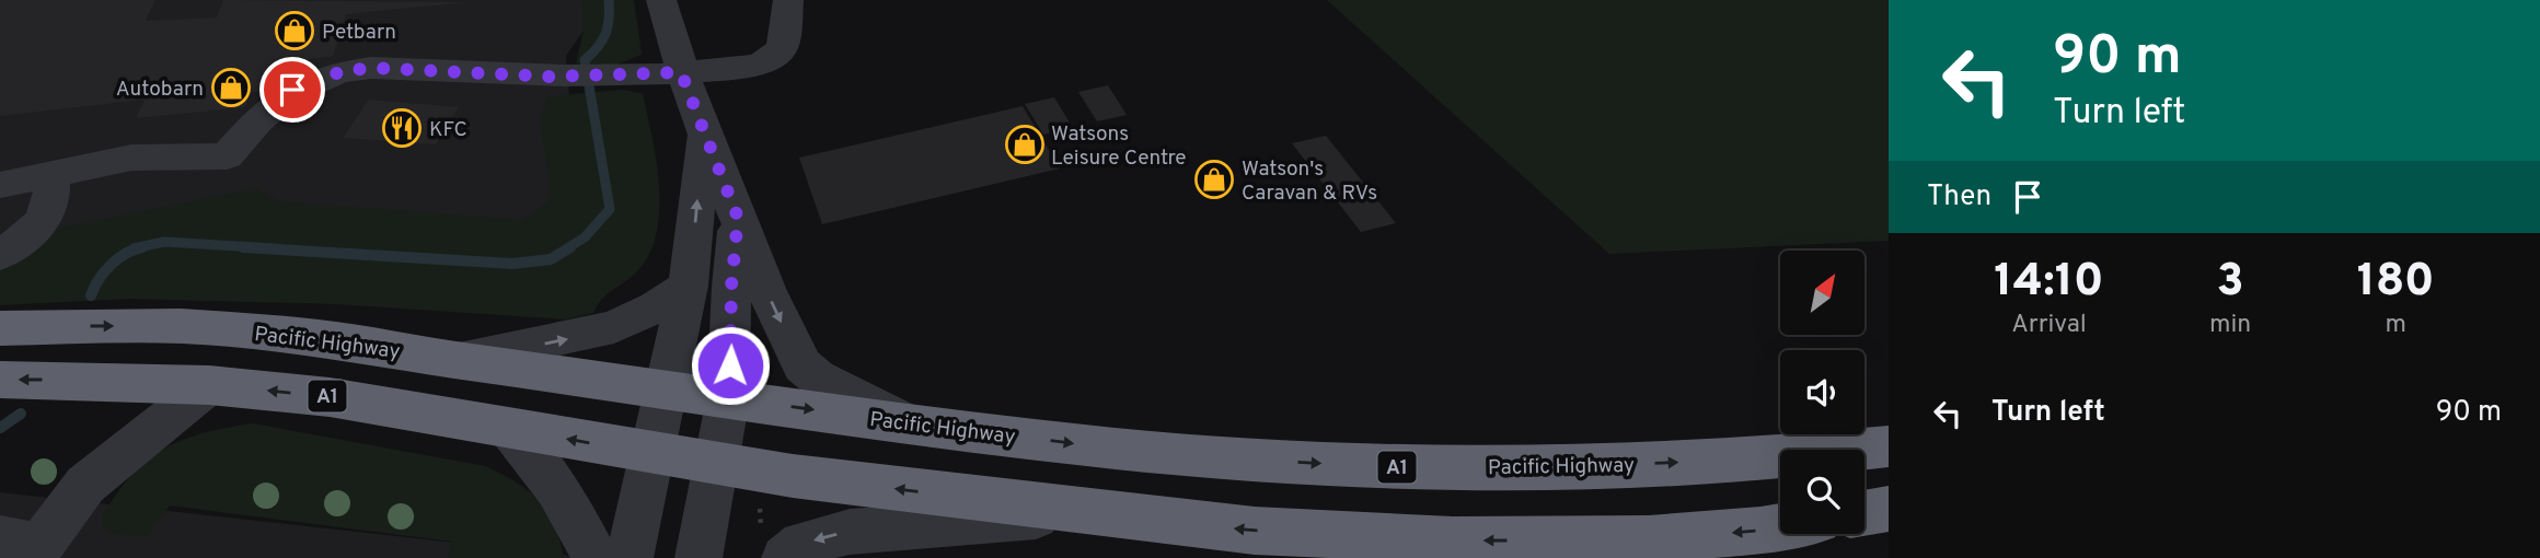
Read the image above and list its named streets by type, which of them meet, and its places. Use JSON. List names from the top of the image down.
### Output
{
  "streets": {
    "highway": ["Pacific Highway", "A1"]
  },
  "places": {
    "shop": [
      "Petbarn",
      "Autobarn",
      "Watsons Leisure Centre",
      "Watson's Caravan & RVs"
    ],
    "restaurant": ["KFC"]
  },
  "north": "top right",
  "page": {
    "turn": ["90 m", "Turn left"],
    "then": "Then",
    "eta": [
      "14:10",
      "Arrival",
      "3",
      "min",
      "180",
      "m"
    ],
    "list": [
      {
        "name": "Turn left",
        "value": "90 m"
      }
    ]
  }
}
